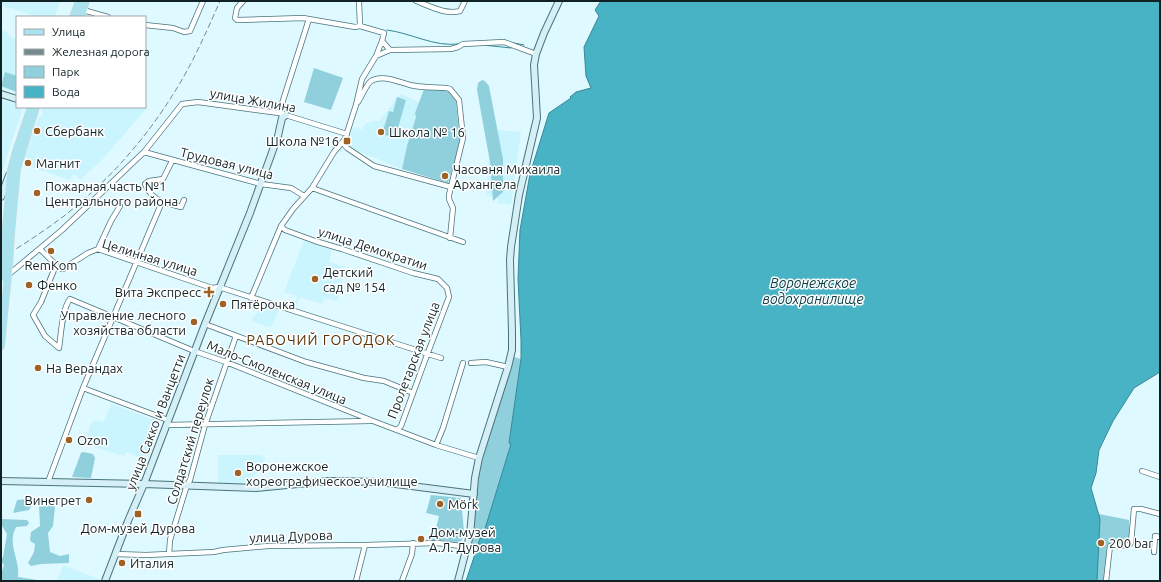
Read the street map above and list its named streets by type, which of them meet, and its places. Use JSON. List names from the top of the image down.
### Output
{
  "streets": {
    "street": [
      "улица Жилина",
      "Трудовая улица",
      "улица Демократии",
      "Целинная улица",
      "Пролетарская улица",
      "Мало-Смоленская улица",
      "улица Сакко и Ванцетти",
      "Солдатский переулок",
      "улица Дурова"
    ]
  },
  "crossings": [
    ["улица Жилина", "Трудовая улица"],
    ["улица Жилина", "улица Сакко и Ванцетти"],
    ["Трудовая улица", "улица Сакко и Ванцетти"],
    ["улица Демократии", "Пролетарская улица"],
    ["Целинная улица", "Пролетарская улица"],
    ["Целинная улица", "Мало-Смоленская улица"],
    ["Целинная улица", "улица Сакко и Ванцетти"],
    ["Пролетарская улица", "Мало-Смоленская улица"],
    ["Мало-Смоленская улица", "улица Сакко и Ванцетти"],
    ["Мало-Смоленская улица", "Солдатский переулок"],
    ["улица Сакко и Ванцетти", "улица Дурова"],
    ["Солдатский переулок", "улица Дурова"]
  ],
  "districts": ["РАБОЧИЙ ГОРОДОК"],
  "water": ["Воронежское водохранилище"],
  "places": {
    "other": [
      "Сбербанк",
      "Школа № 16",
      "Магнит",
      "Часовня Михаила Архангела",
      "Пожарная часть №1 Центрального района",
      "RemKom",
      "Детский сад № 154",
      "Фенко",
      "Пятёрочка",
      "Управление лесного хозяйства области",
      "На Верандах",
      "Ozon",
      "Воронежское хореографическое училище",
      "Винегрет",
      "Mörk",
      "Дом-музей А.Л. Дурова",
      "200 bar",
      "Италия"
    ],
    "transit": ["Школа №16", "Дом-музей Дурова"],
    "health": ["Вита Экспресс"]
  },
  "legend": [
    "Улица",
    "Железная дорога",
    "Парк",
    "Вода"
  ]
}
